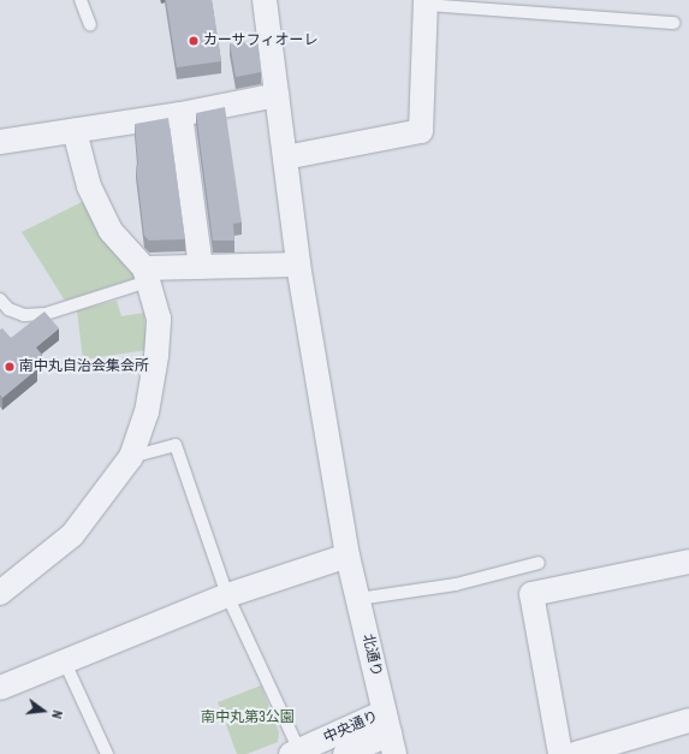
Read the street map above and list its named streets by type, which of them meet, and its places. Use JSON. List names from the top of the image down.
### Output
{
  "streets": {
    "street": ["北通り", "中央通り"]
  },
  "crossings": [
    ["北通り", "中央通り"]
  ],
  "parks": ["南中丸第3公園"],
  "places": ["カーサフィオーレ", "南中丸自治会集会所"],
  "north": "right"
}
